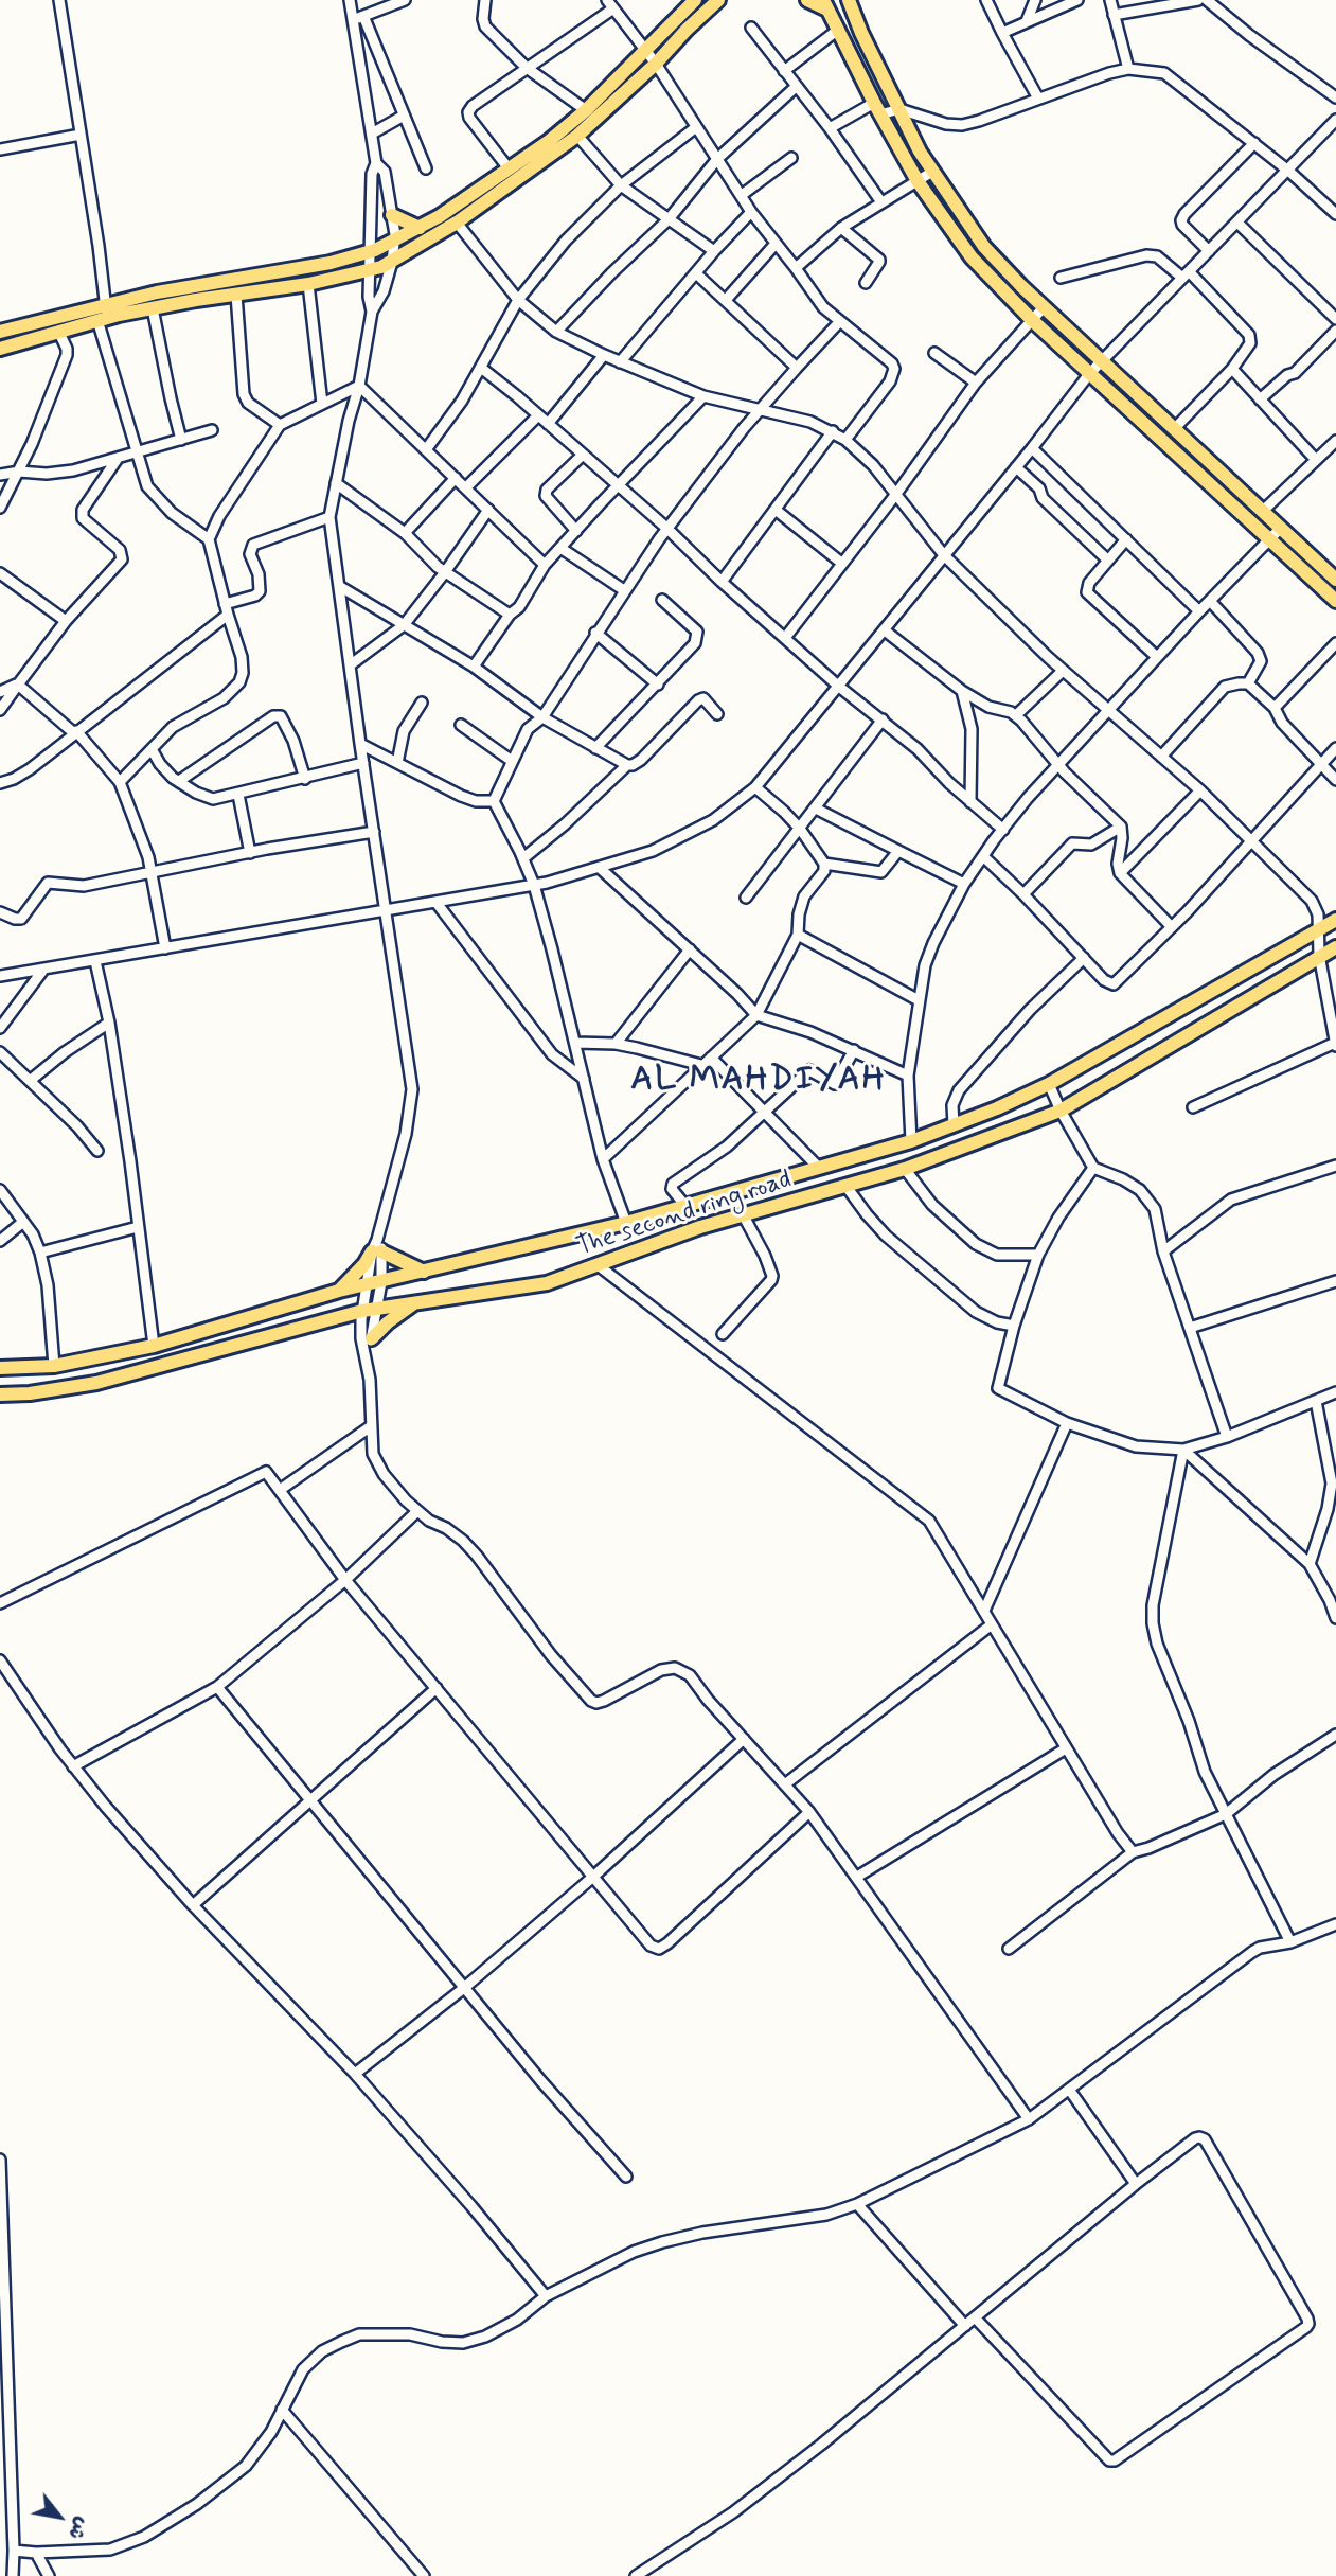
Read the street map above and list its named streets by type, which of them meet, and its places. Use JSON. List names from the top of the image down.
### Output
{
  "streets": {
    "main road": ["The second ring road"]
  },
  "districts": ["AL MAHDIYAH"],
  "north": "bottom right"
}
